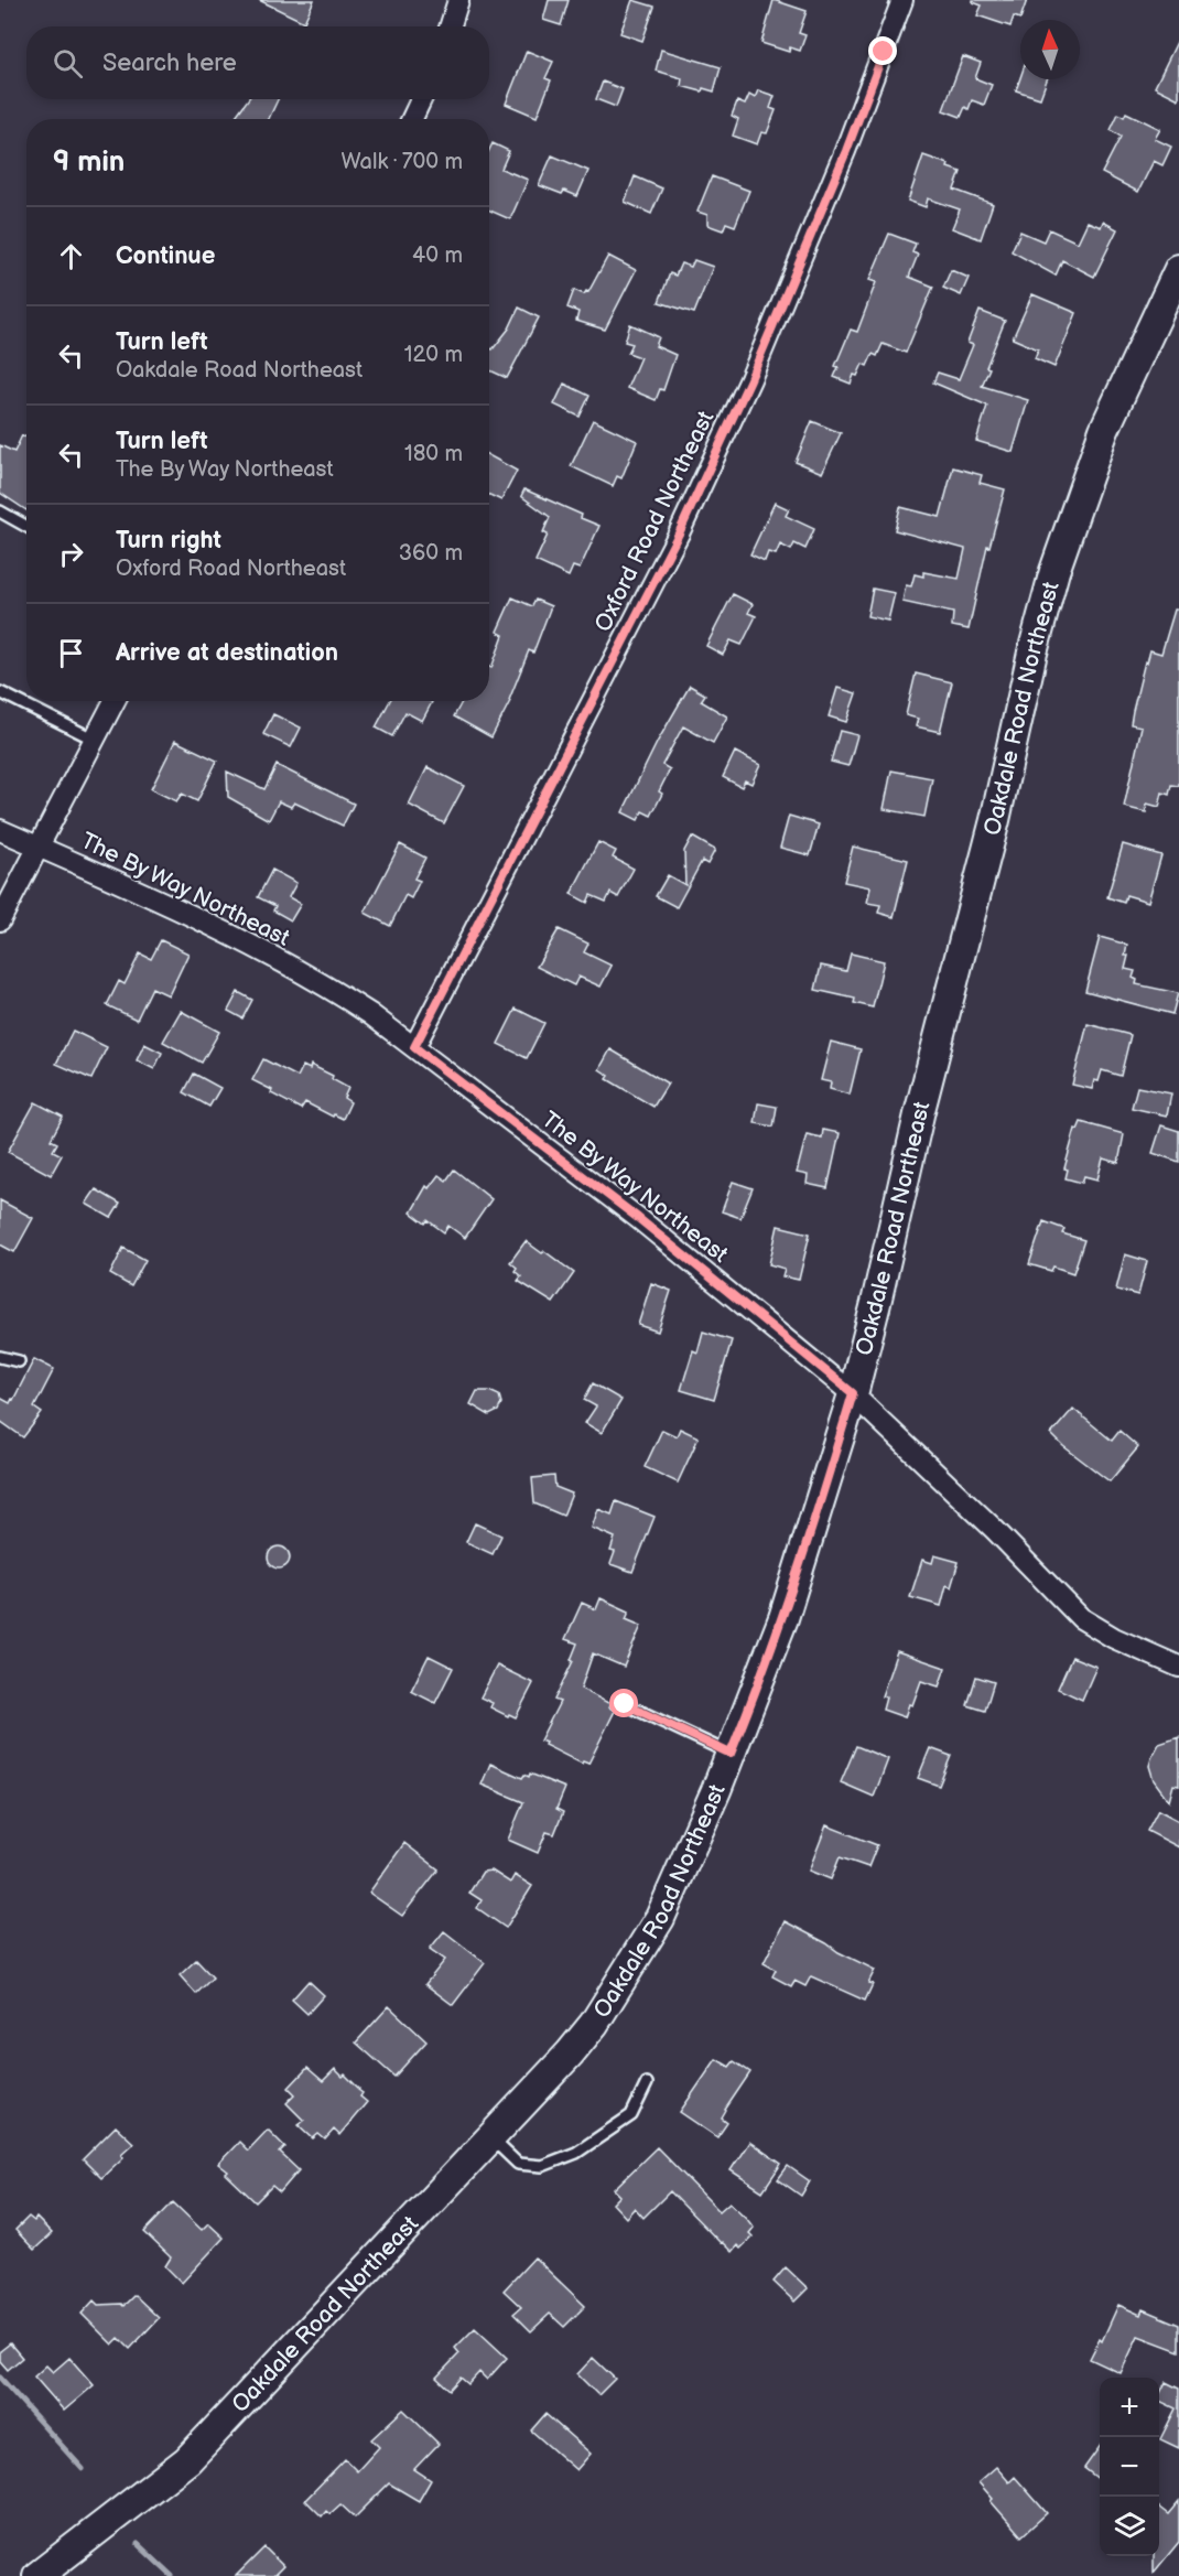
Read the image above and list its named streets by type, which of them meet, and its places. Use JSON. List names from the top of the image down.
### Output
{
  "streets": {
    "street": ["Oxford Road Northeast", "Oakdale Road Northeast", "The By Way Northeast"]
  },
  "crossings": [
    ["Oxford Road Northeast", "The By Way Northeast"],
    ["Oakdale Road Northeast", "The By Way Northeast"]
  ],
  "north": "top",
  "page": {
    "search": "Search here",
    "heading": ["9 min", "Walk · 700 m"],
    "list": [
      ["Continue", "40 m"],
      ["Turn left", "Oakdale Road Northeast", "120 m"],
      ["Turn left", "The By Way Northeast", "180 m"],
      ["Turn right", "Oxford Road Northeast", "360 m"],
      "Arrive at destination"
    ],
    "map_buttons": ["+", "−"]
  }
}
